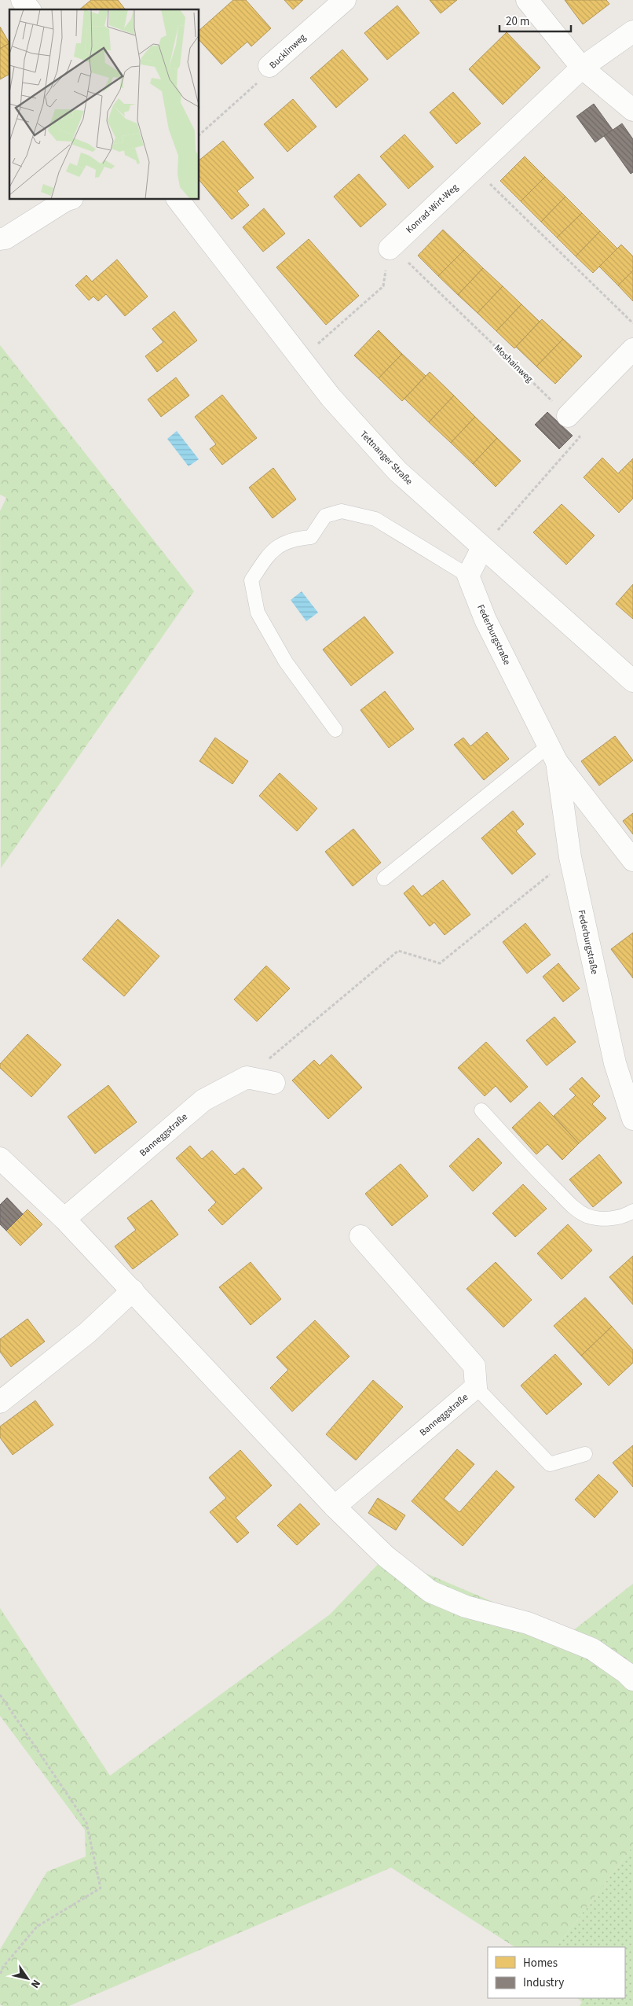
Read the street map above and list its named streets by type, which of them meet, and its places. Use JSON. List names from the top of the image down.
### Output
{
  "streets": {
    "street": [
      "Bucklinweg",
      "Konrad-Wirt-Weg",
      "Tettnanger Straße",
      "Federburgstraße",
      "Banneggstraße"
    ],
    "path": ["Moshainweg"]
  },
  "crossings": [
    ["Konrad-Wirt-Weg", "Moshainweg"],
    ["Moshainweg", "Tettnanger Straße"]
  ],
  "legend": ["Homes", "Industry"],
  "scale_bar": "20 m",
  "north": "bottom right"
}
